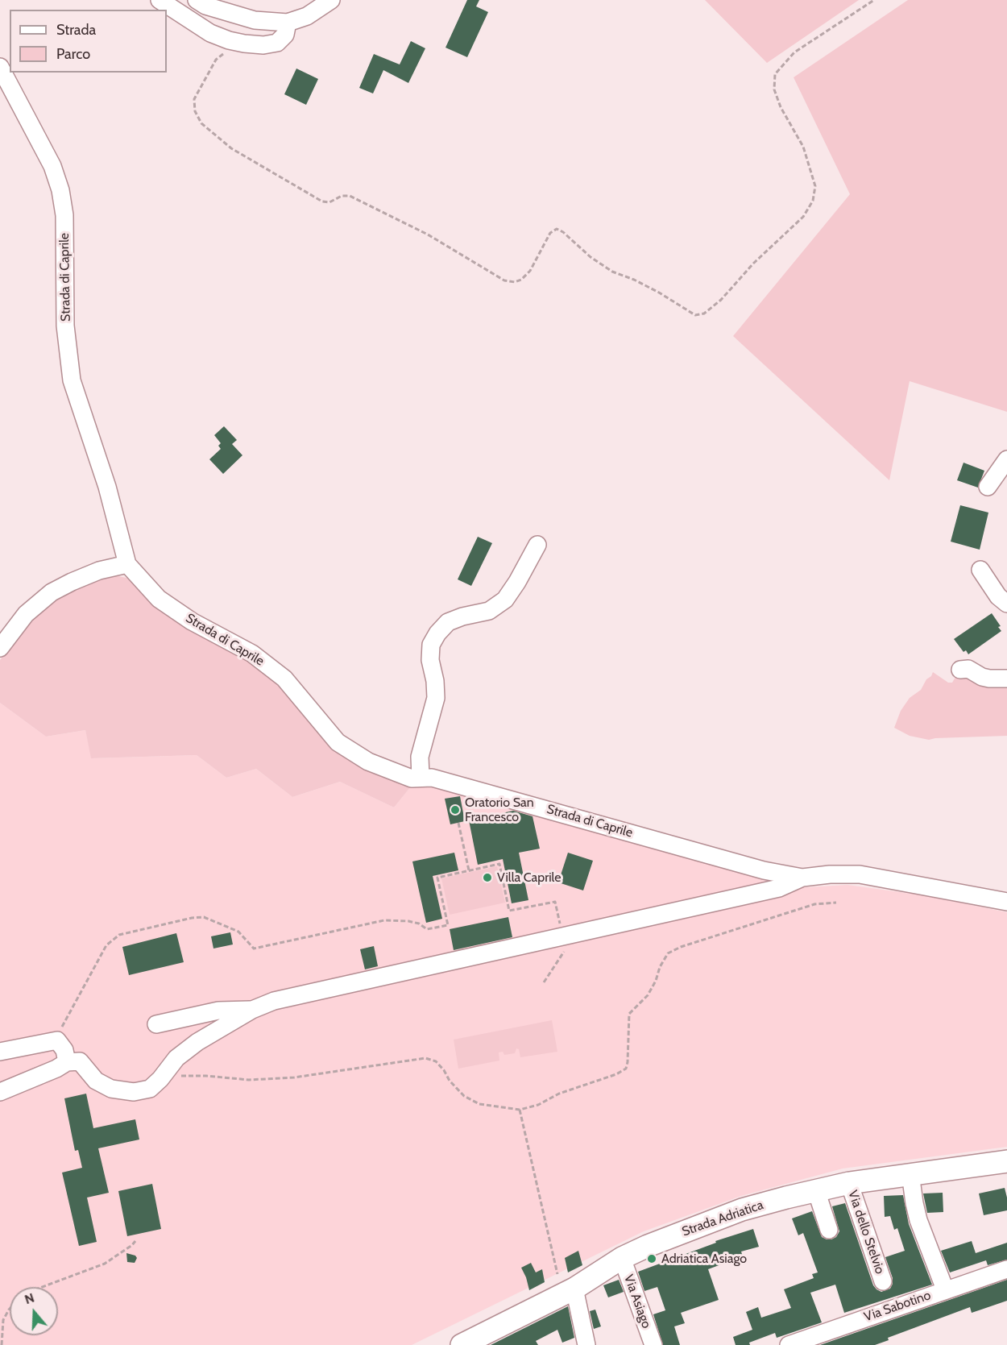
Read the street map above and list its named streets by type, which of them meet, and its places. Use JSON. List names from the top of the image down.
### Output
{
  "streets": {
    "main road": ["Strada Adriatica"],
    "street": [
      "Strada di Caprile",
      "Via dello Stelvio",
      "Via Asiago",
      "Via Sabotino"
    ]
  },
  "crossings": [
    ["Strada Adriatica", "Via dello Stelvio"],
    ["Strada Adriatica", "Via Asiago"]
  ],
  "places": ["Oratorio San Francesco", "Villa Caprile", "Adriatica Asiago"],
  "legend": ["Strada", "Parco"],
  "north": "top"
}
